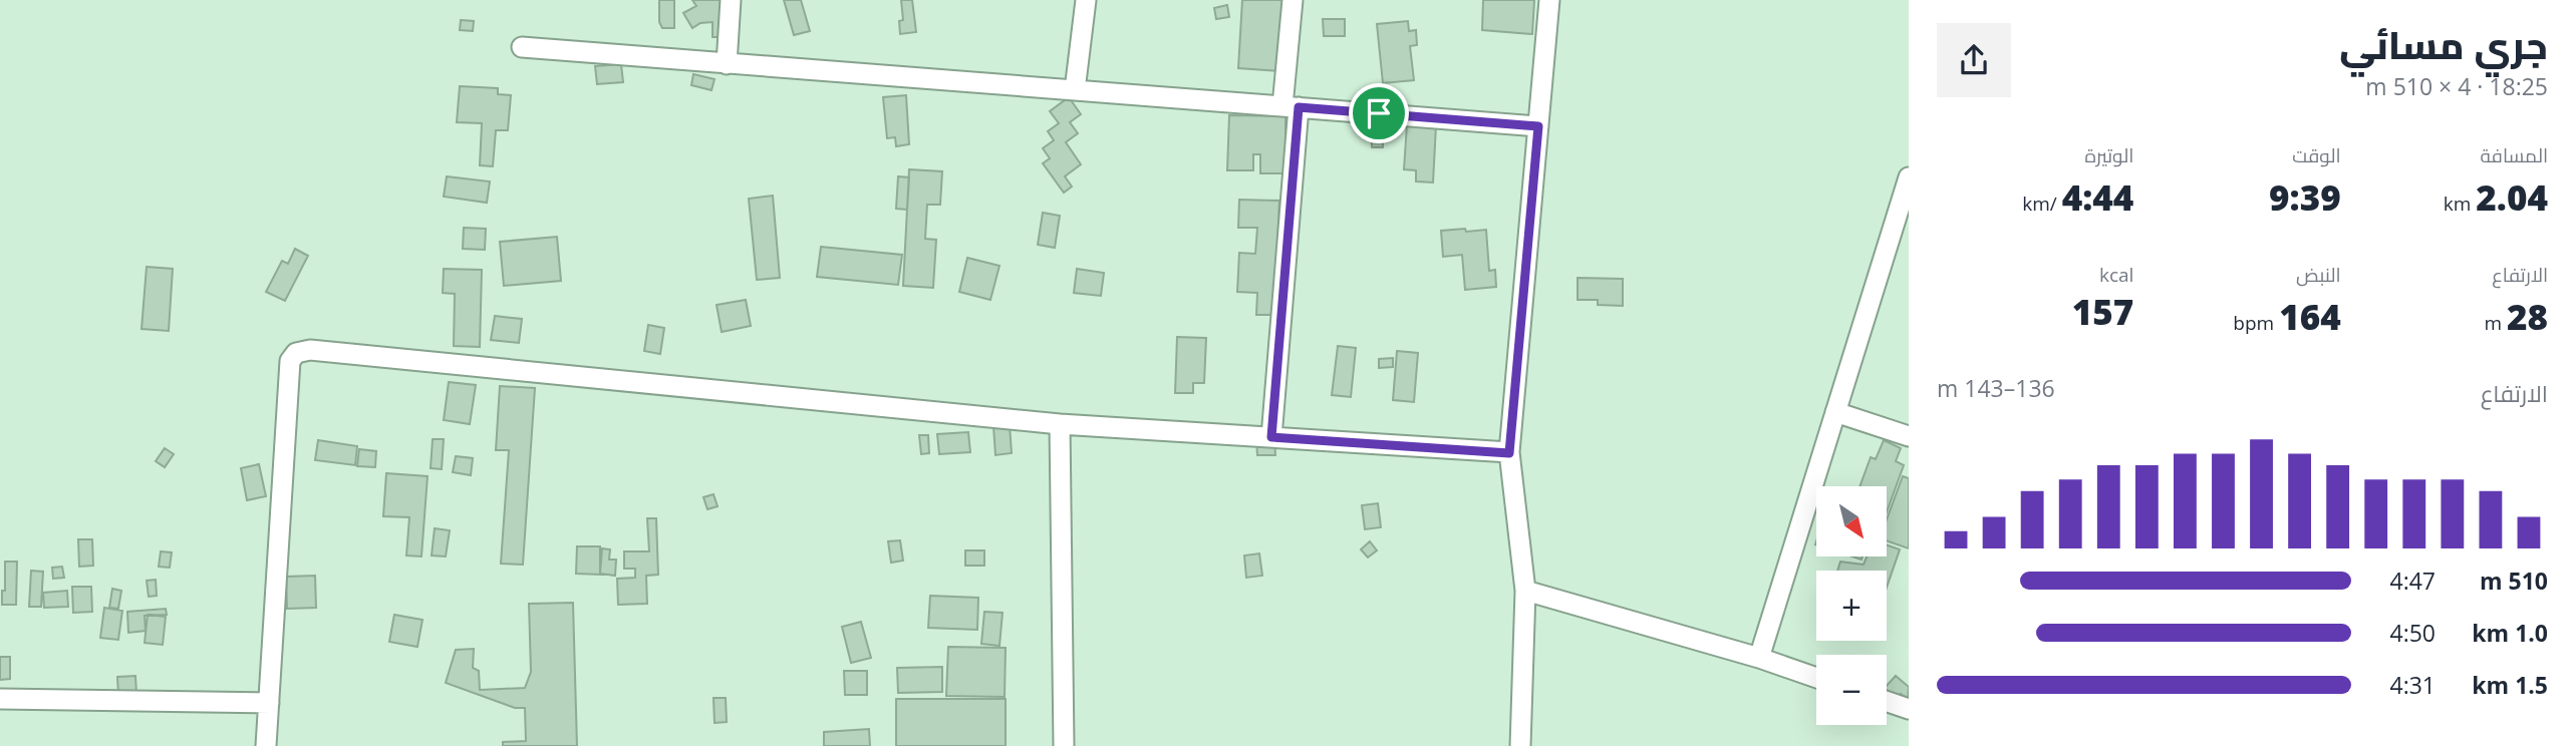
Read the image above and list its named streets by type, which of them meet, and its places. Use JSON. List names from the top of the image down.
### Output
{
  "north": "bottom right",
  "page": {
    "heading": ["جري مسائي", "18:25 · 4 × 510 m"],
    "stats": [
      ["المسافة", "2.04 km"],
      ["الوقت", "9:39"],
      ["الوتيرة", "4:44 /km"],
      ["الارتفاع", "28 m"],
      ["النبض", "164 bpm"],
      ["kcal", "157"]
    ],
    "chart": ["الارتفاع", "136–143 m"],
    "map_buttons": ["+", "−"],
    "list": [
      {
        "name": "510 m",
        "note": "4:47"
      },
      {
        "name": "1.0 km",
        "note": "4:50"
      },
      {
        "name": "1.5 km",
        "note": "4:31"
      }
    ]
  }
}
